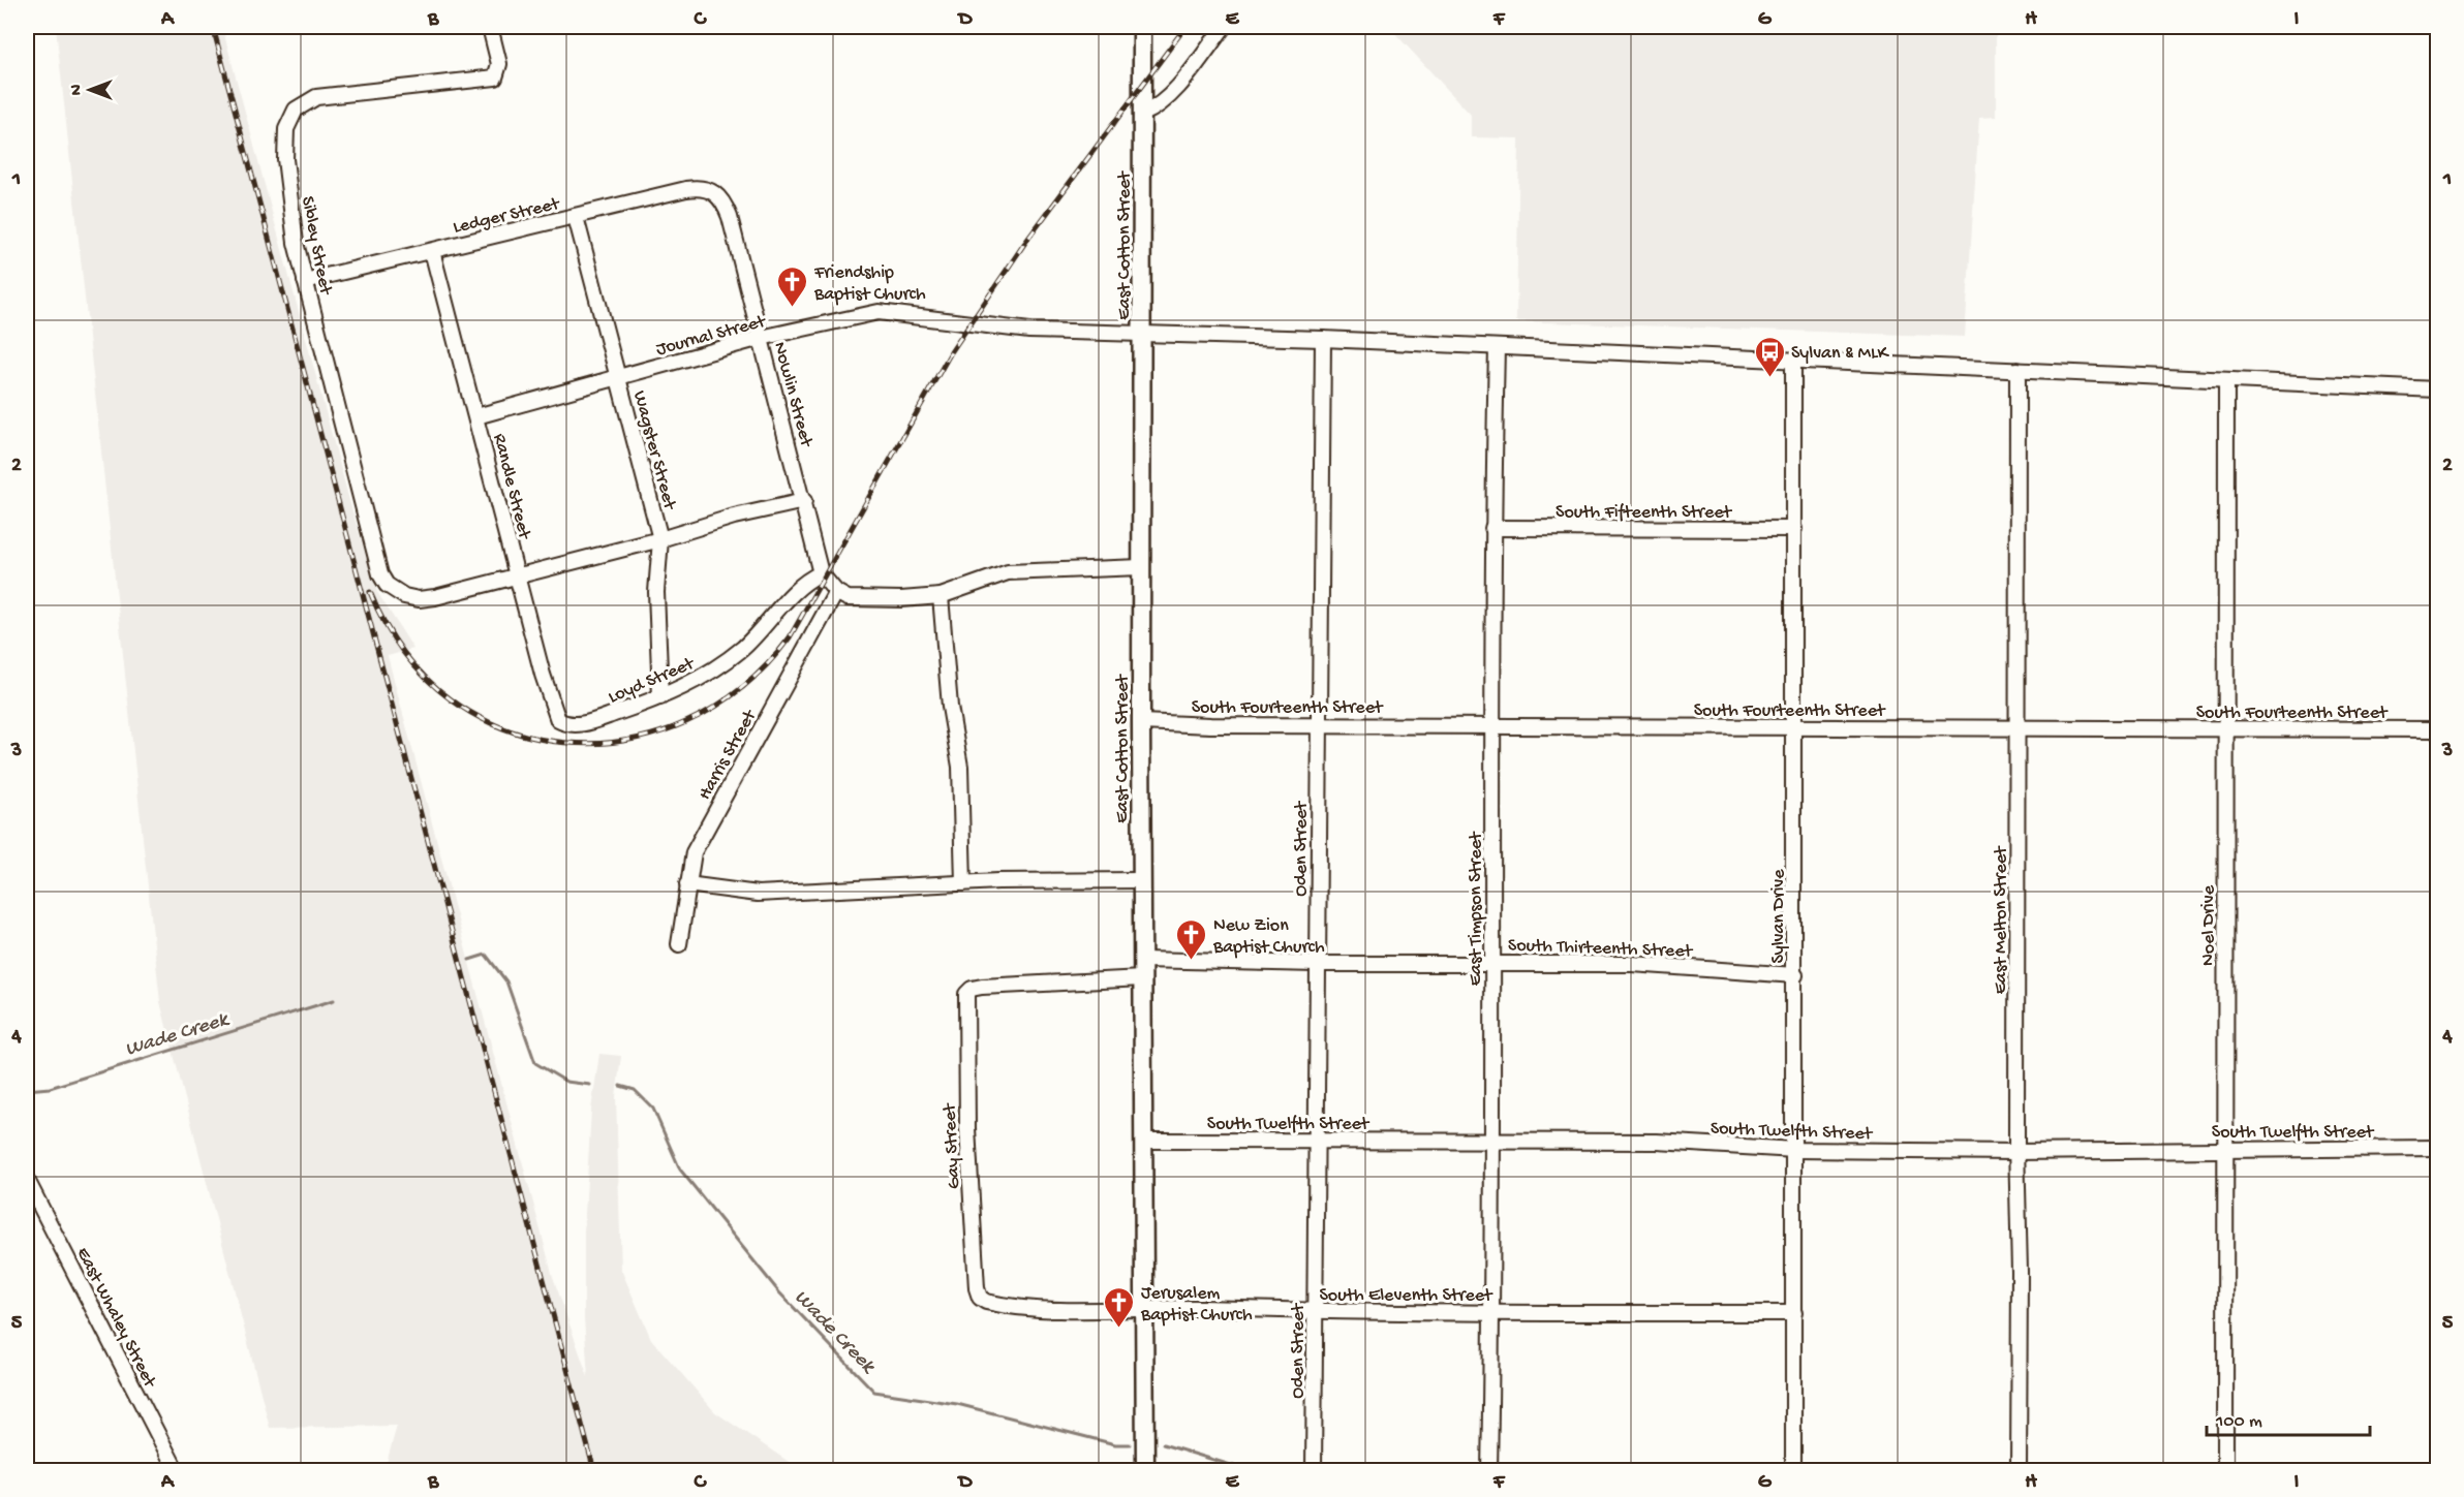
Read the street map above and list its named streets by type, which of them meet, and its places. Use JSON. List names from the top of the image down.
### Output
{
  "streets": {
    "main road": ["East Cotton Street"],
    "street": [
      "Ledger Street",
      "Sibley Street",
      "Journal Street",
      "Nowlin Street",
      "Wagster Street",
      "Randle Street",
      "South Fifteenth Street",
      "Loyd Street",
      "South Fourteenth Street",
      "Harris Street",
      "Oden Street",
      "East Timpson Street",
      "Sylvan Drive",
      "East Melton Street",
      "Noel Drive",
      "South Thirteenth Street",
      "South Twelfth Street",
      "Gay Street",
      "South Eleventh Street",
      "East Whaley Street"
    ]
  },
  "crossings": [
    ["Ledger Street", "Sibley Street"],
    ["Ledger Street", "Nowlin Street"],
    ["Ledger Street", "Wagster Street"],
    ["Ledger Street", "Randle Street"],
    ["Sibley Street", "Randle Street"],
    ["East Cotton Street", "Journal Street"],
    ["East Cotton Street", "South Fourteenth Street"],
    ["East Cotton Street", "South Thirteenth Street"],
    ["East Cotton Street", "South Twelfth Street"],
    ["East Cotton Street", "Gay Street"],
    ["East Cotton Street", "South Eleventh Street"],
    ["Journal Street", "Nowlin Street"],
    ["Journal Street", "Wagster Street"],
    ["Journal Street", "Randle Street"],
    ["Journal Street", "Oden Street"],
    ["Journal Street", "East Timpson Street"],
    ["Journal Street", "Sylvan Drive"],
    ["Journal Street", "East Melton Street"],
    ["Journal Street", "Noel Drive"],
    ["Nowlin Street", "Loyd Street"],
    ["Wagster Street", "Loyd Street"],
    ["Randle Street", "Loyd Street"],
    ["South Fifteenth Street", "East Timpson Street"],
    ["South Fifteenth Street", "Sylvan Drive"],
    ["South Fourteenth Street", "Oden Street"],
    ["South Fourteenth Street", "East Timpson Street"],
    ["South Fourteenth Street", "Sylvan Drive"],
    ["South Fourteenth Street", "East Melton Street"],
    ["South Fourteenth Street", "Noel Drive"],
    ["Oden Street", "South Thirteenth Street"],
    ["Oden Street", "South Twelfth Street"],
    ["Oden Street", "South Eleventh Street"],
    ["East Timpson Street", "South Thirteenth Street"],
    ["East Timpson Street", "South Twelfth Street"],
    ["East Timpson Street", "South Eleventh Street"],
    ["Sylvan Drive", "South Thirteenth Street"],
    ["Sylvan Drive", "South Twelfth Street"],
    ["Sylvan Drive", "South Eleventh Street"],
    ["East Melton Street", "South Twelfth Street"],
    ["Noel Drive", "South Twelfth Street"],
    ["Gay Street", "South Eleventh Street"]
  ],
  "water": ["Wade Creek"],
  "places": {
    "church": ["Friendship Baptist Church", "New Zion Baptist Church", "Jerusalem Baptist Church"],
    "bus stop": ["Sylvan & MLK"]
  },
  "scale_bar": "100 m",
  "north": "left",
  "grid": {
    "columns": [
      "A",
      "B",
      "C",
      "D",
      "E",
      "F",
      "G",
      "H",
      "I"
    ],
    "rows": [
      "1",
      "2",
      "3",
      "4",
      "5"
    ]
  }
}
